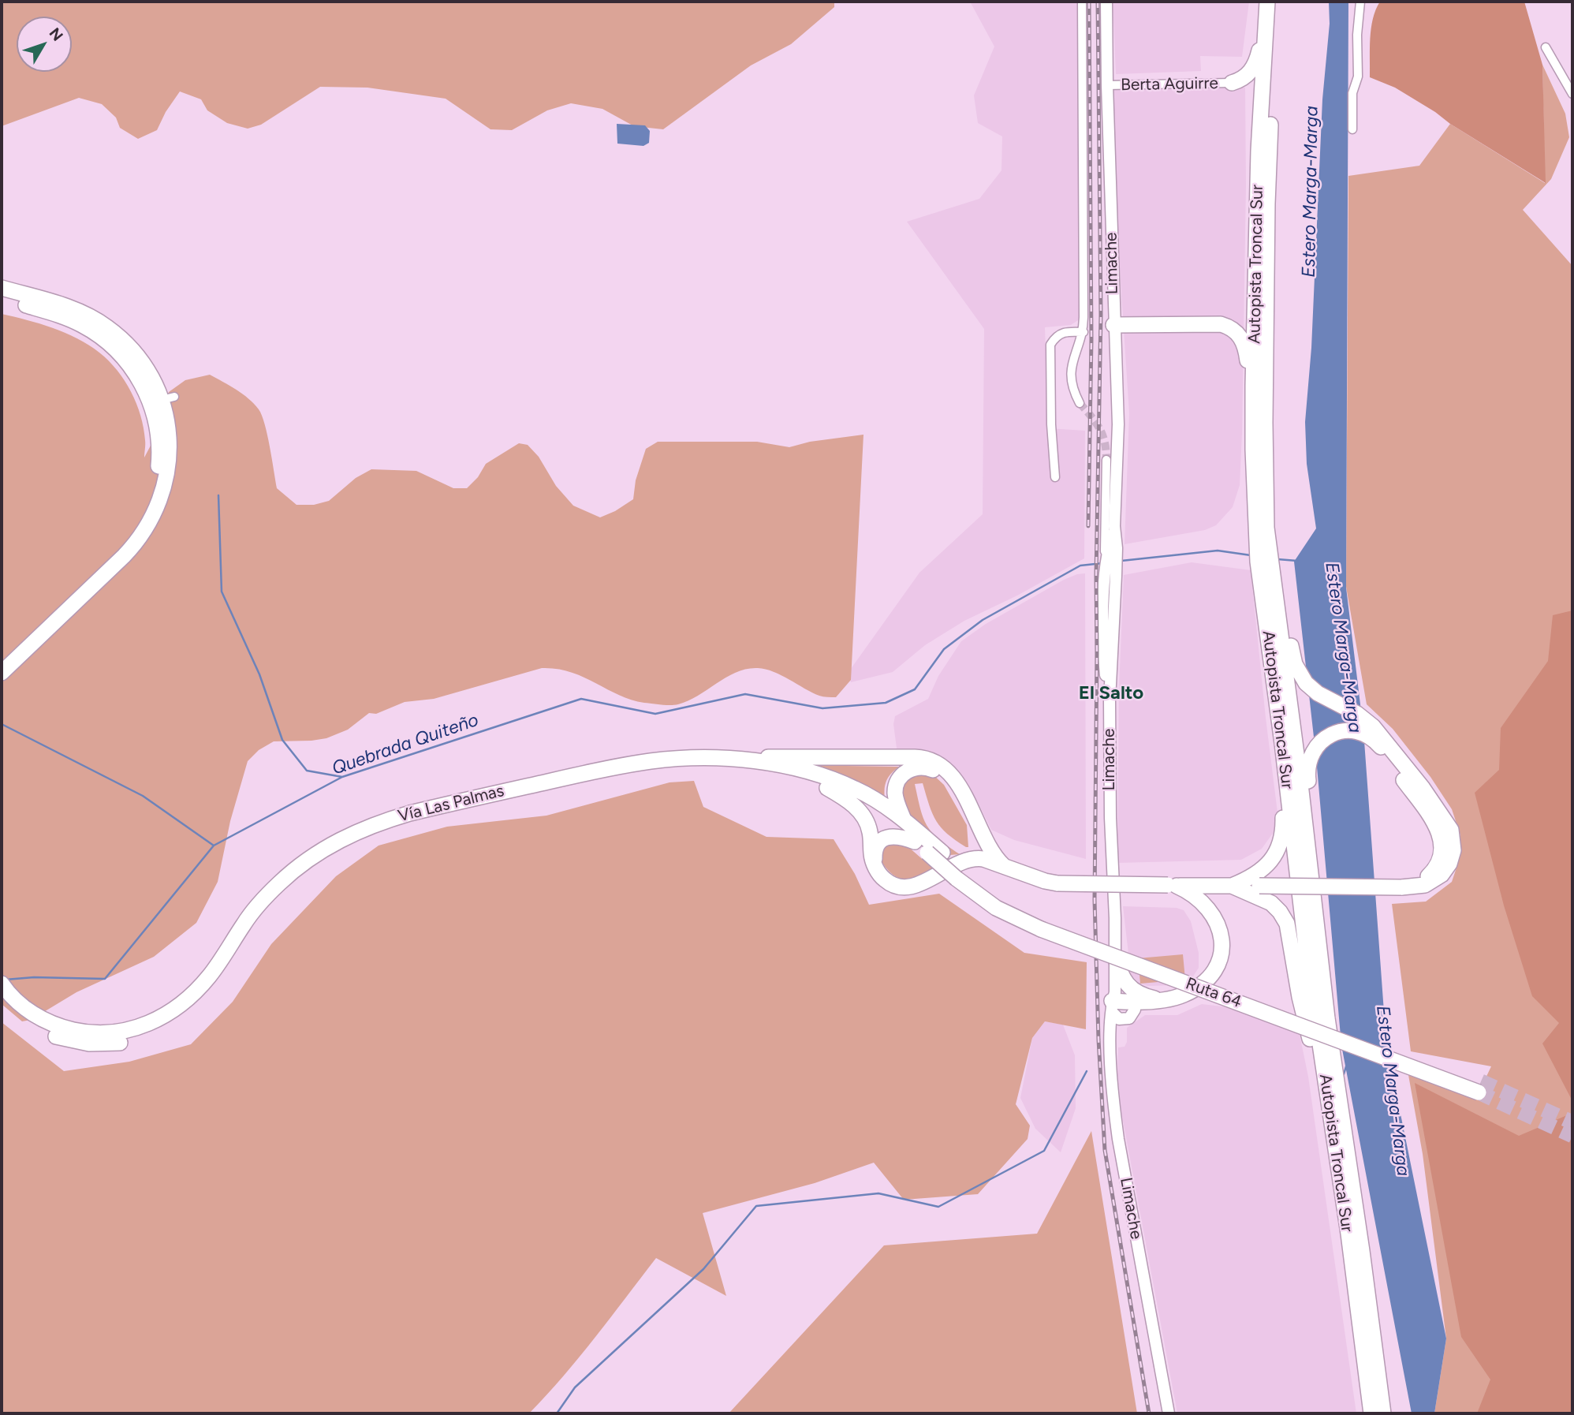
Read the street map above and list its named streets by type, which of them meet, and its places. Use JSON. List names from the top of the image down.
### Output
{
  "streets": {
    "highway": ["Autopista Troncal Sur", "Vía Las Palmas", "Ruta 64"],
    "main road": ["Limache"],
    "street": ["Berta Aguirre"]
  },
  "crossings": [
    ["Berta Aguirre", "Limache"],
    ["Vía Las Palmas", "Ruta 64"]
  ],
  "districts": ["El Salto"],
  "water": ["Estero Marga-Marga", "Quebrada Quiteño"],
  "north": "top right"
}
